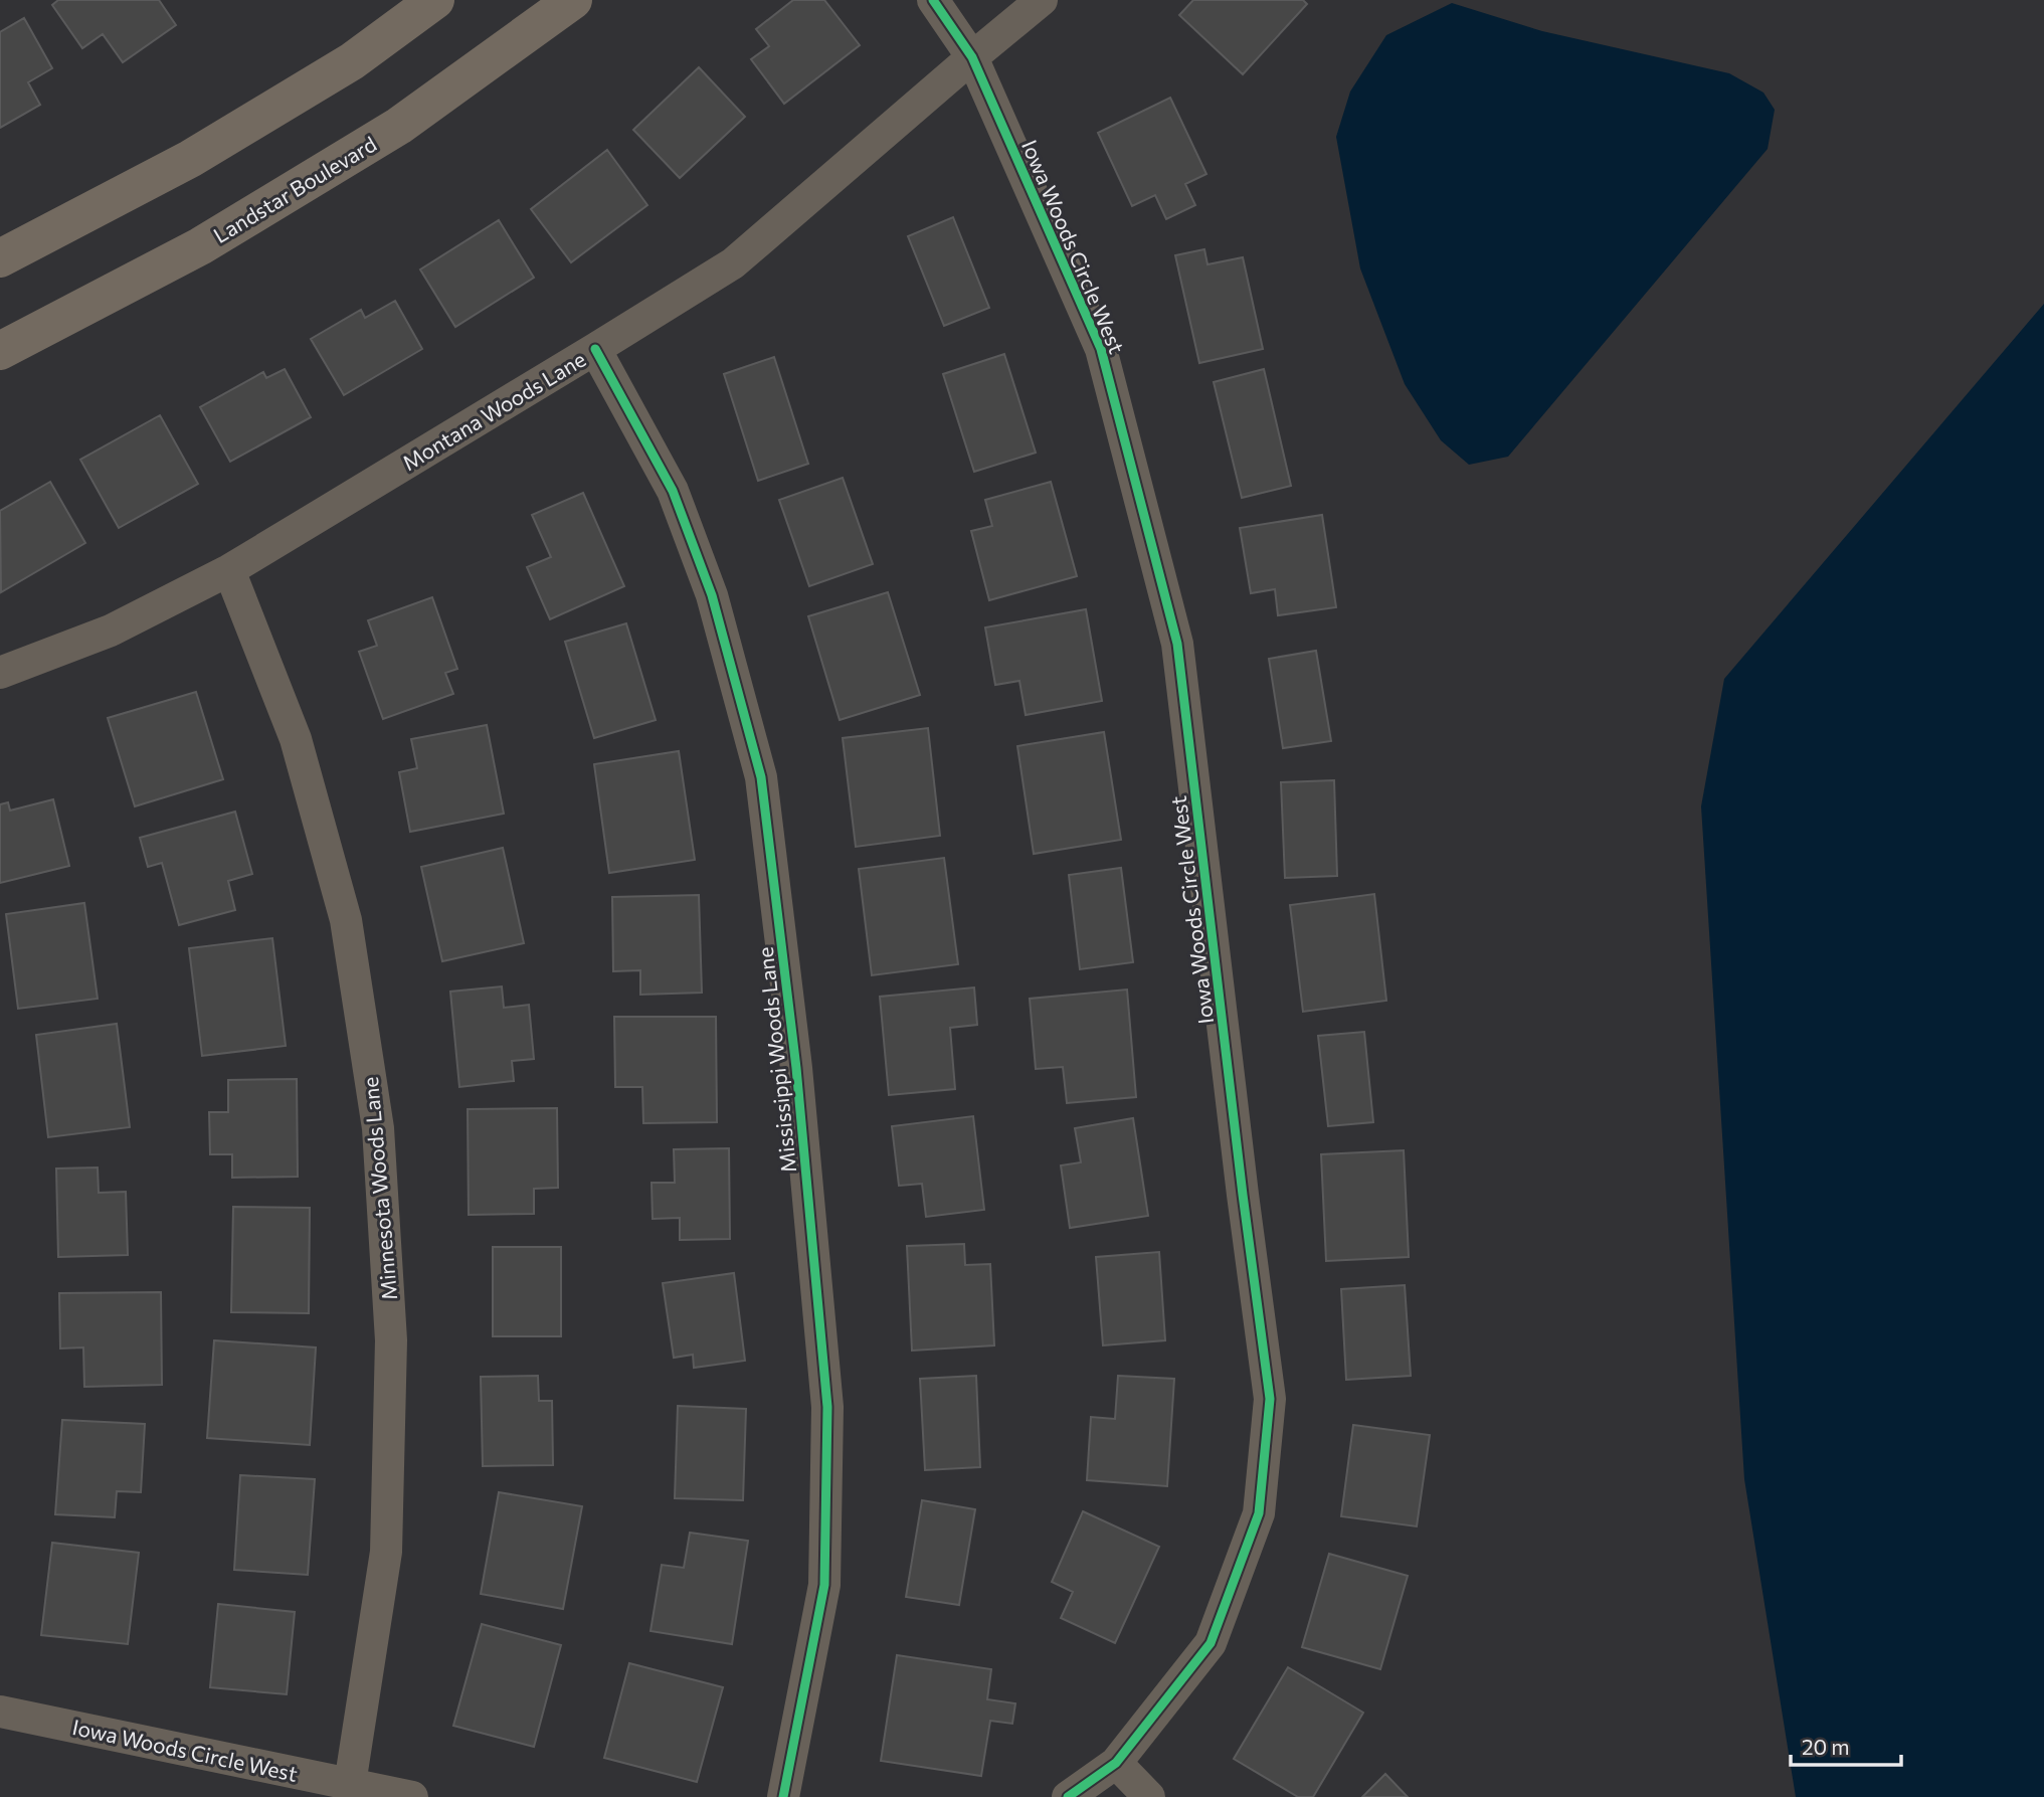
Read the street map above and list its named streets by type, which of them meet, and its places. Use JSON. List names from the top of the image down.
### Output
{
  "streets": {
    "street": [
      "Landstar Boulevard",
      "Iowa Woods Circle West",
      "Montana Woods Lane",
      "Mississippi Woods Lane",
      "Minnesota Woods Lane"
    ]
  },
  "crossings": [
    ["Iowa Woods Circle West", "Montana Woods Lane"],
    ["Iowa Woods Circle West", "Minnesota Woods Lane"],
    ["Montana Woods Lane", "Mississippi Woods Lane"],
    ["Montana Woods Lane", "Minnesota Woods Lane"]
  ],
  "scale_bar": "20 m"
}
